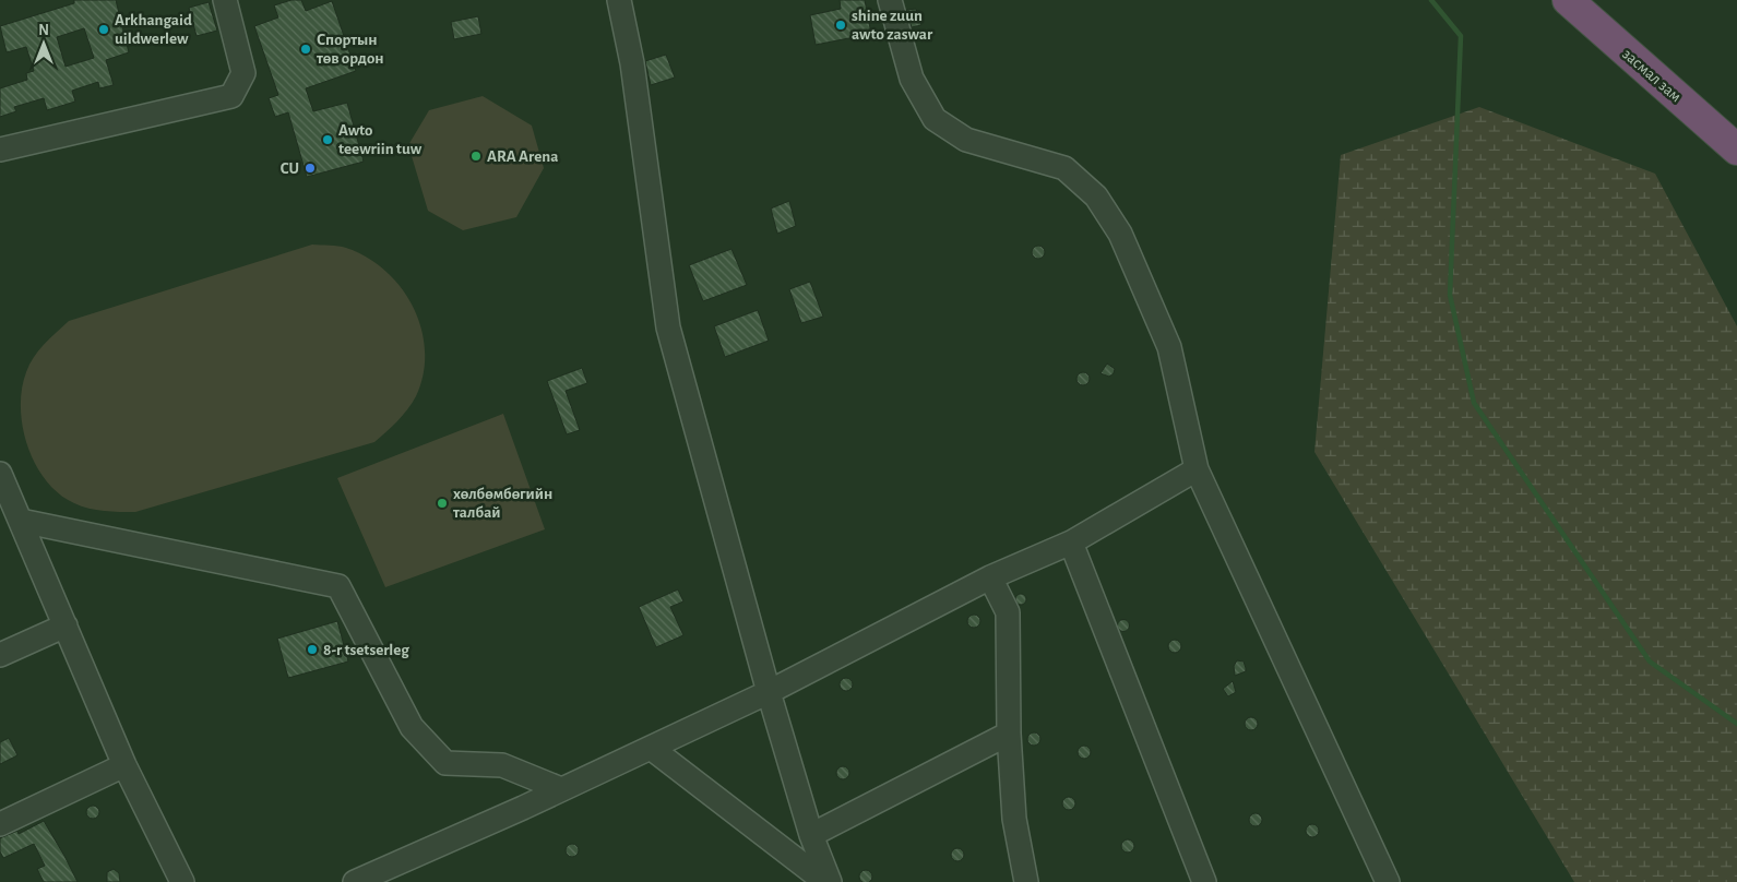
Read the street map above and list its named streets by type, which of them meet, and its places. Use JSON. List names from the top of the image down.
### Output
{
  "streets": {
    "highway": ["засмал зам"]
  },
  "places": [
    "shine zuun awto zaswar",
    "Arkhangaid uildwerlew",
    "Спортын төв ордон",
    "Awto teewriin tuw",
    "ARA Arena",
    "CU",
    "хөлбөмбөгийн талбай",
    "8-r tsetserleg"
  ],
  "north": "top"
}
